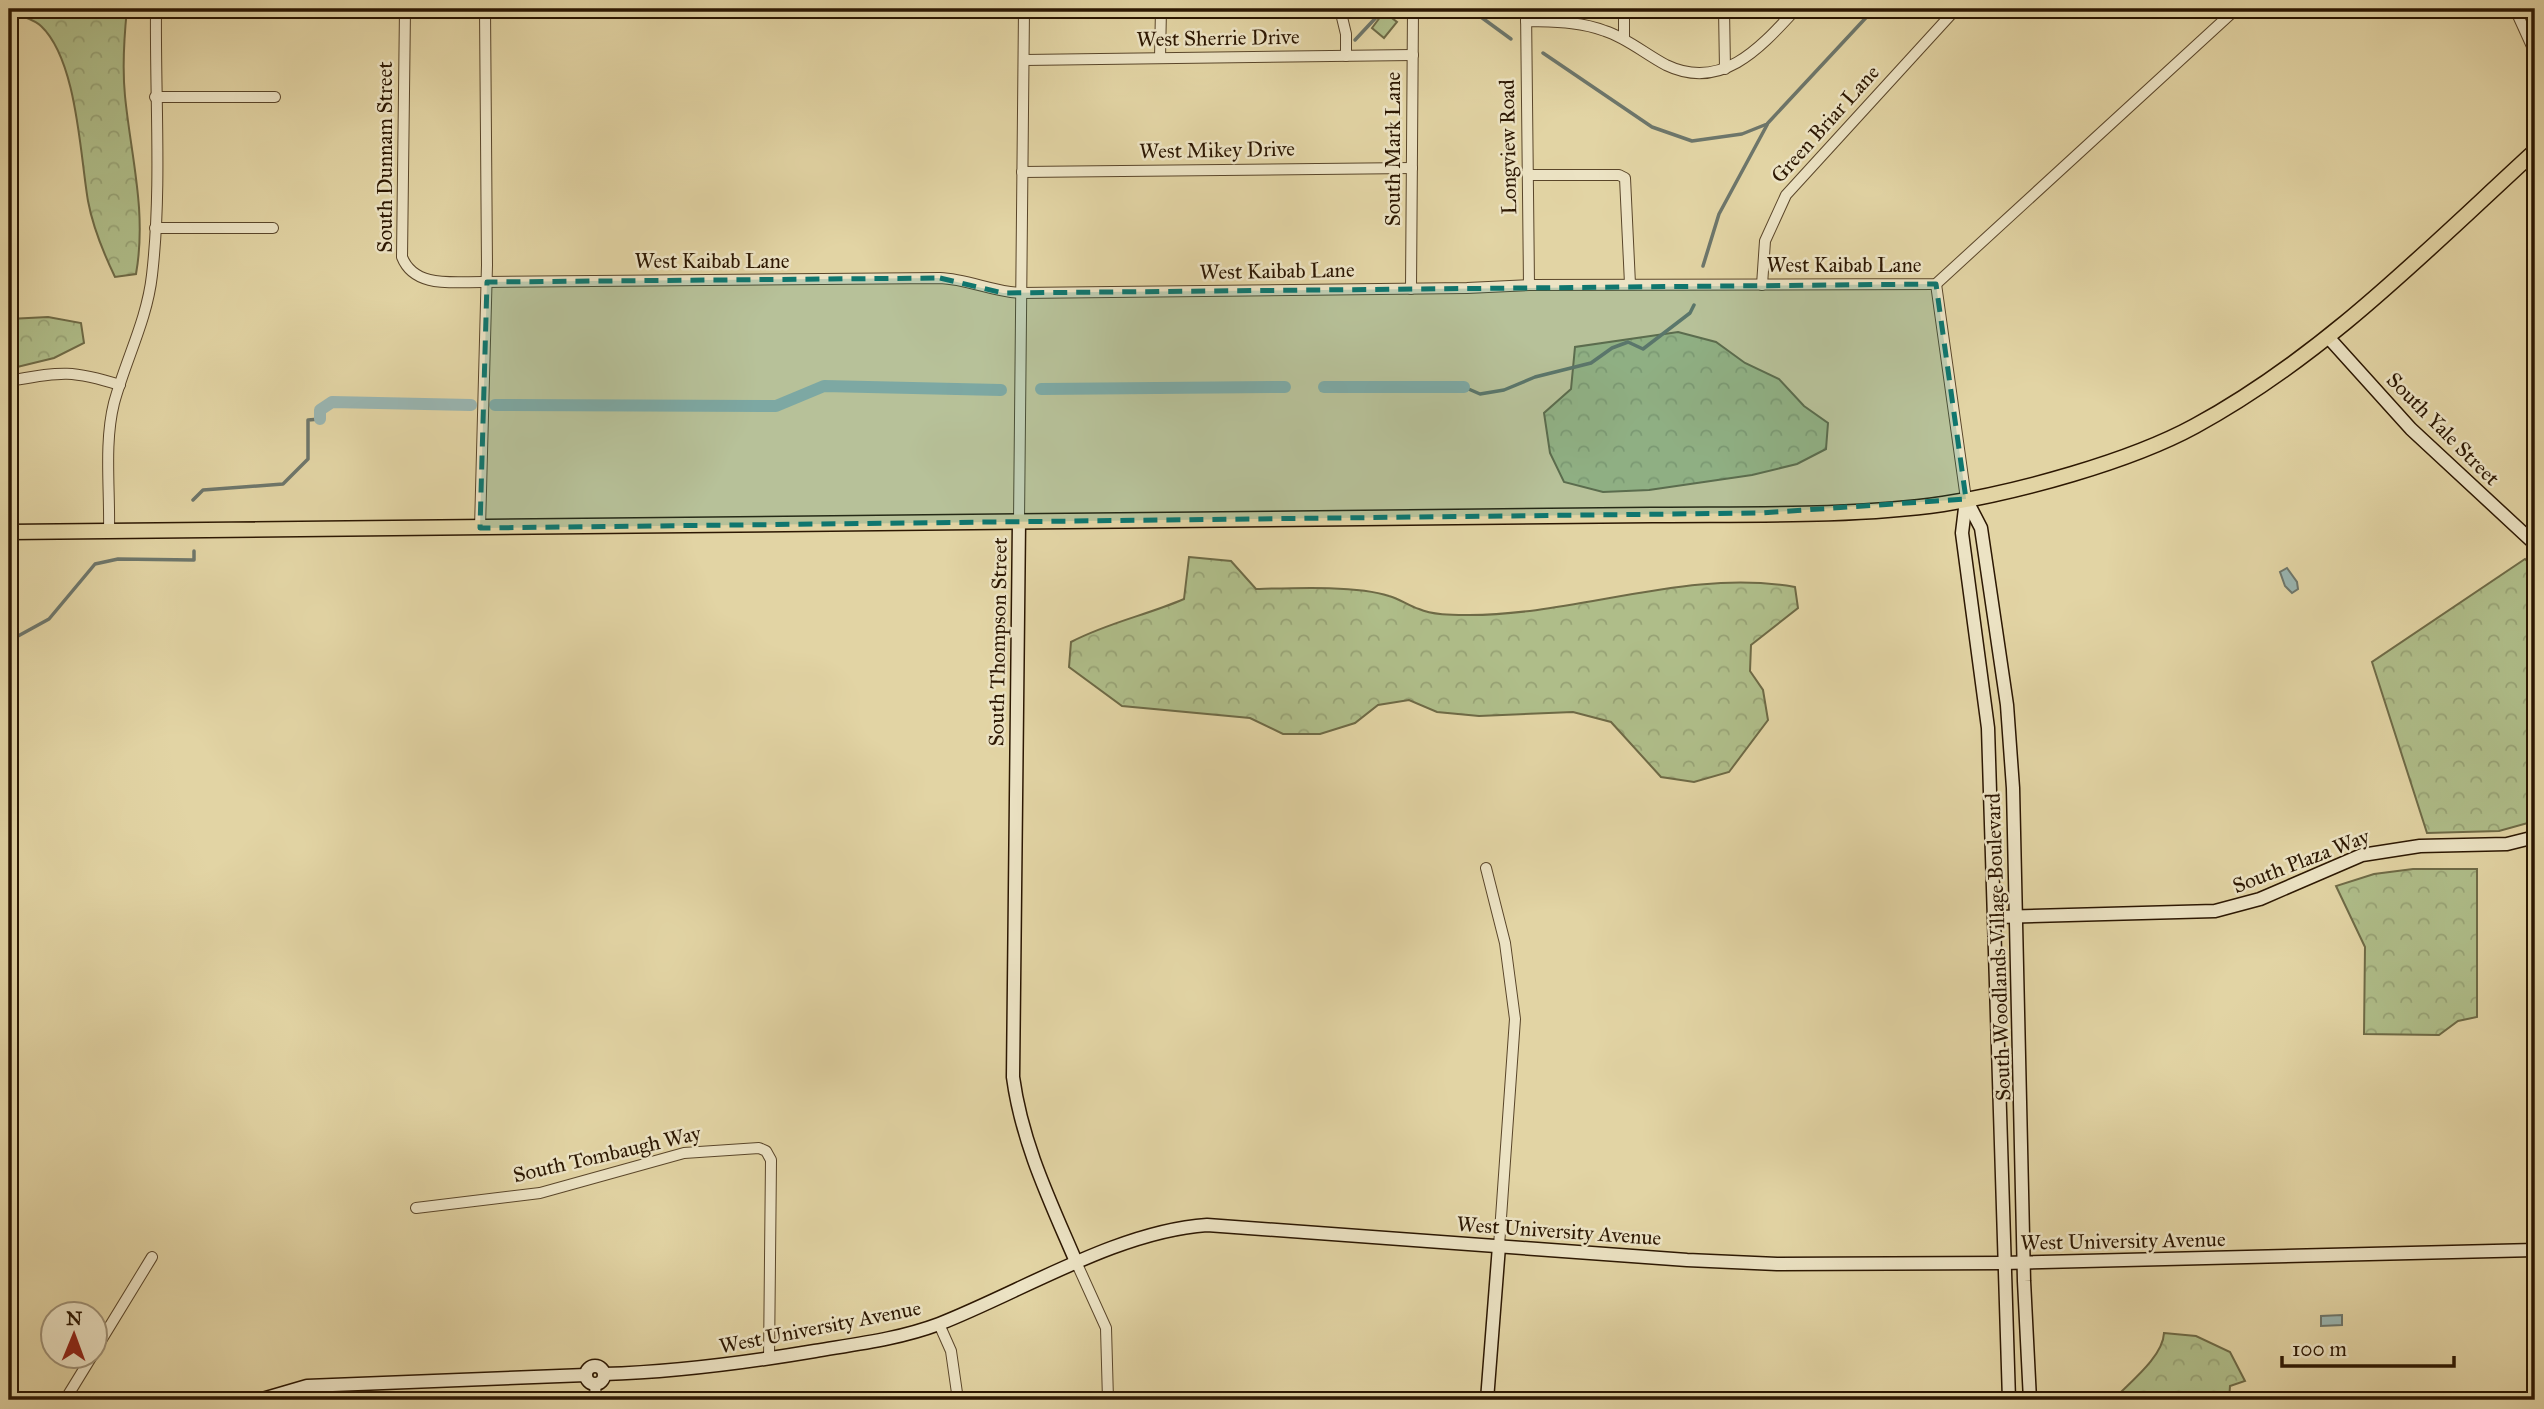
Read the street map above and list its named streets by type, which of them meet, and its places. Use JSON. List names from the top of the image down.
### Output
{
  "streets": {
    "street": [
      "West Sherrie Drive",
      "Green Briar Lane",
      "Longview Road",
      "South Mark Lane",
      "West Mikey Drive",
      "South Dunnam Street",
      "West Kaibab Lane",
      "South Yale Street",
      "South Thompson Street",
      "South Plaza Way",
      "South Woodlands Village Boulevard",
      "South Tombaugh Way",
      "West University Avenue"
    ]
  },
  "crossings": [
    ["West Sherrie Drive", "South Mark Lane"],
    ["West Sherrie Drive", "South Thompson Street"],
    ["Green Briar Lane", "West Kaibab Lane"],
    ["Longview Road", "West Kaibab Lane"],
    ["South Mark Lane", "West Mikey Drive"],
    ["South Mark Lane", "West Kaibab Lane"],
    ["West Mikey Drive", "South Thompson Street"],
    ["South Dunnam Street", "West Kaibab Lane"],
    ["West Kaibab Lane", "South Thompson Street"],
    ["West Kaibab Lane", "South Woodlands Village Boulevard"],
    ["South Thompson Street", "West University Avenue"],
    ["South Plaza Way", "South Woodlands Village Boulevard"],
    ["South Woodlands Village Boulevard", "West University Avenue"],
    ["South Tombaugh Way", "West University Avenue"]
  ],
  "scale_bar": "100 m",
  "north": "top"
}
